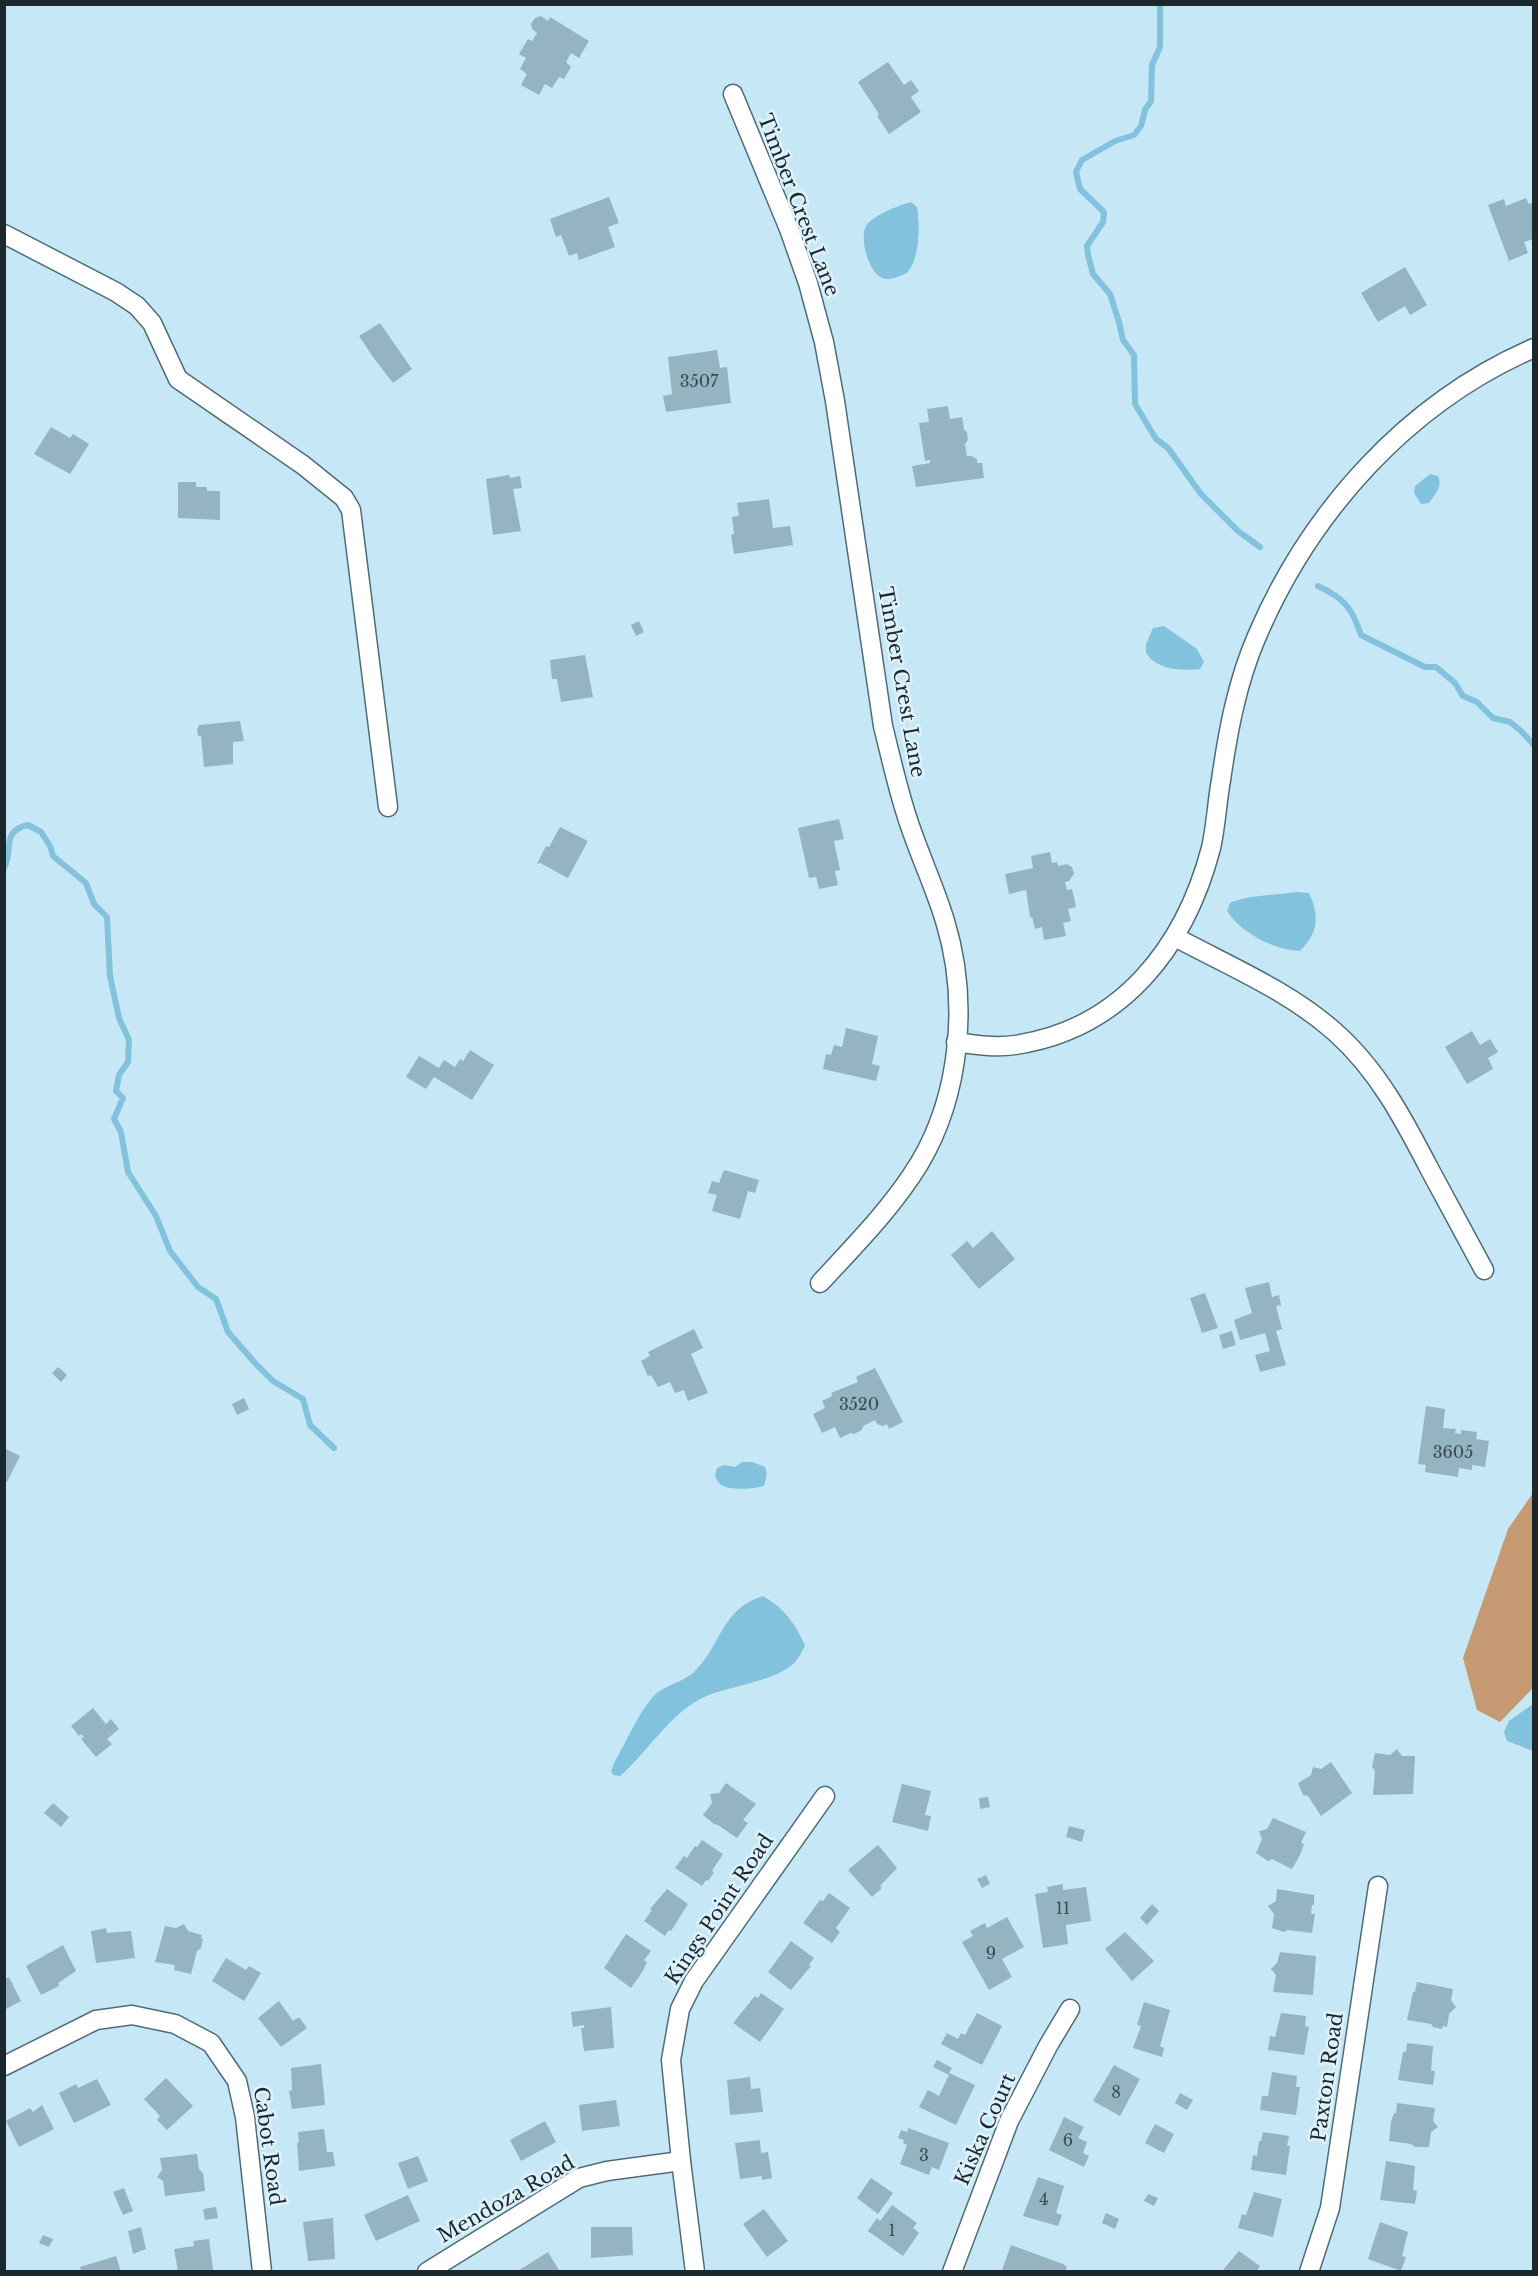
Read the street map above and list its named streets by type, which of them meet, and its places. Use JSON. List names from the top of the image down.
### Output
{
  "streets": {
    "street": [
      "Timber Crest Lane",
      "Kings Point Road",
      "Paxton Road",
      "Kiska Court",
      "Cabot Road",
      "Mendoza Road"
    ]
  },
  "crossings": [
    ["Kings Point Road", "Mendoza Road"]
  ],
  "house_numbers": [
    "3507",
    "3520",
    "3605",
    "11",
    "9",
    "8",
    "6",
    "3",
    "4",
    "1"
  ]
}
